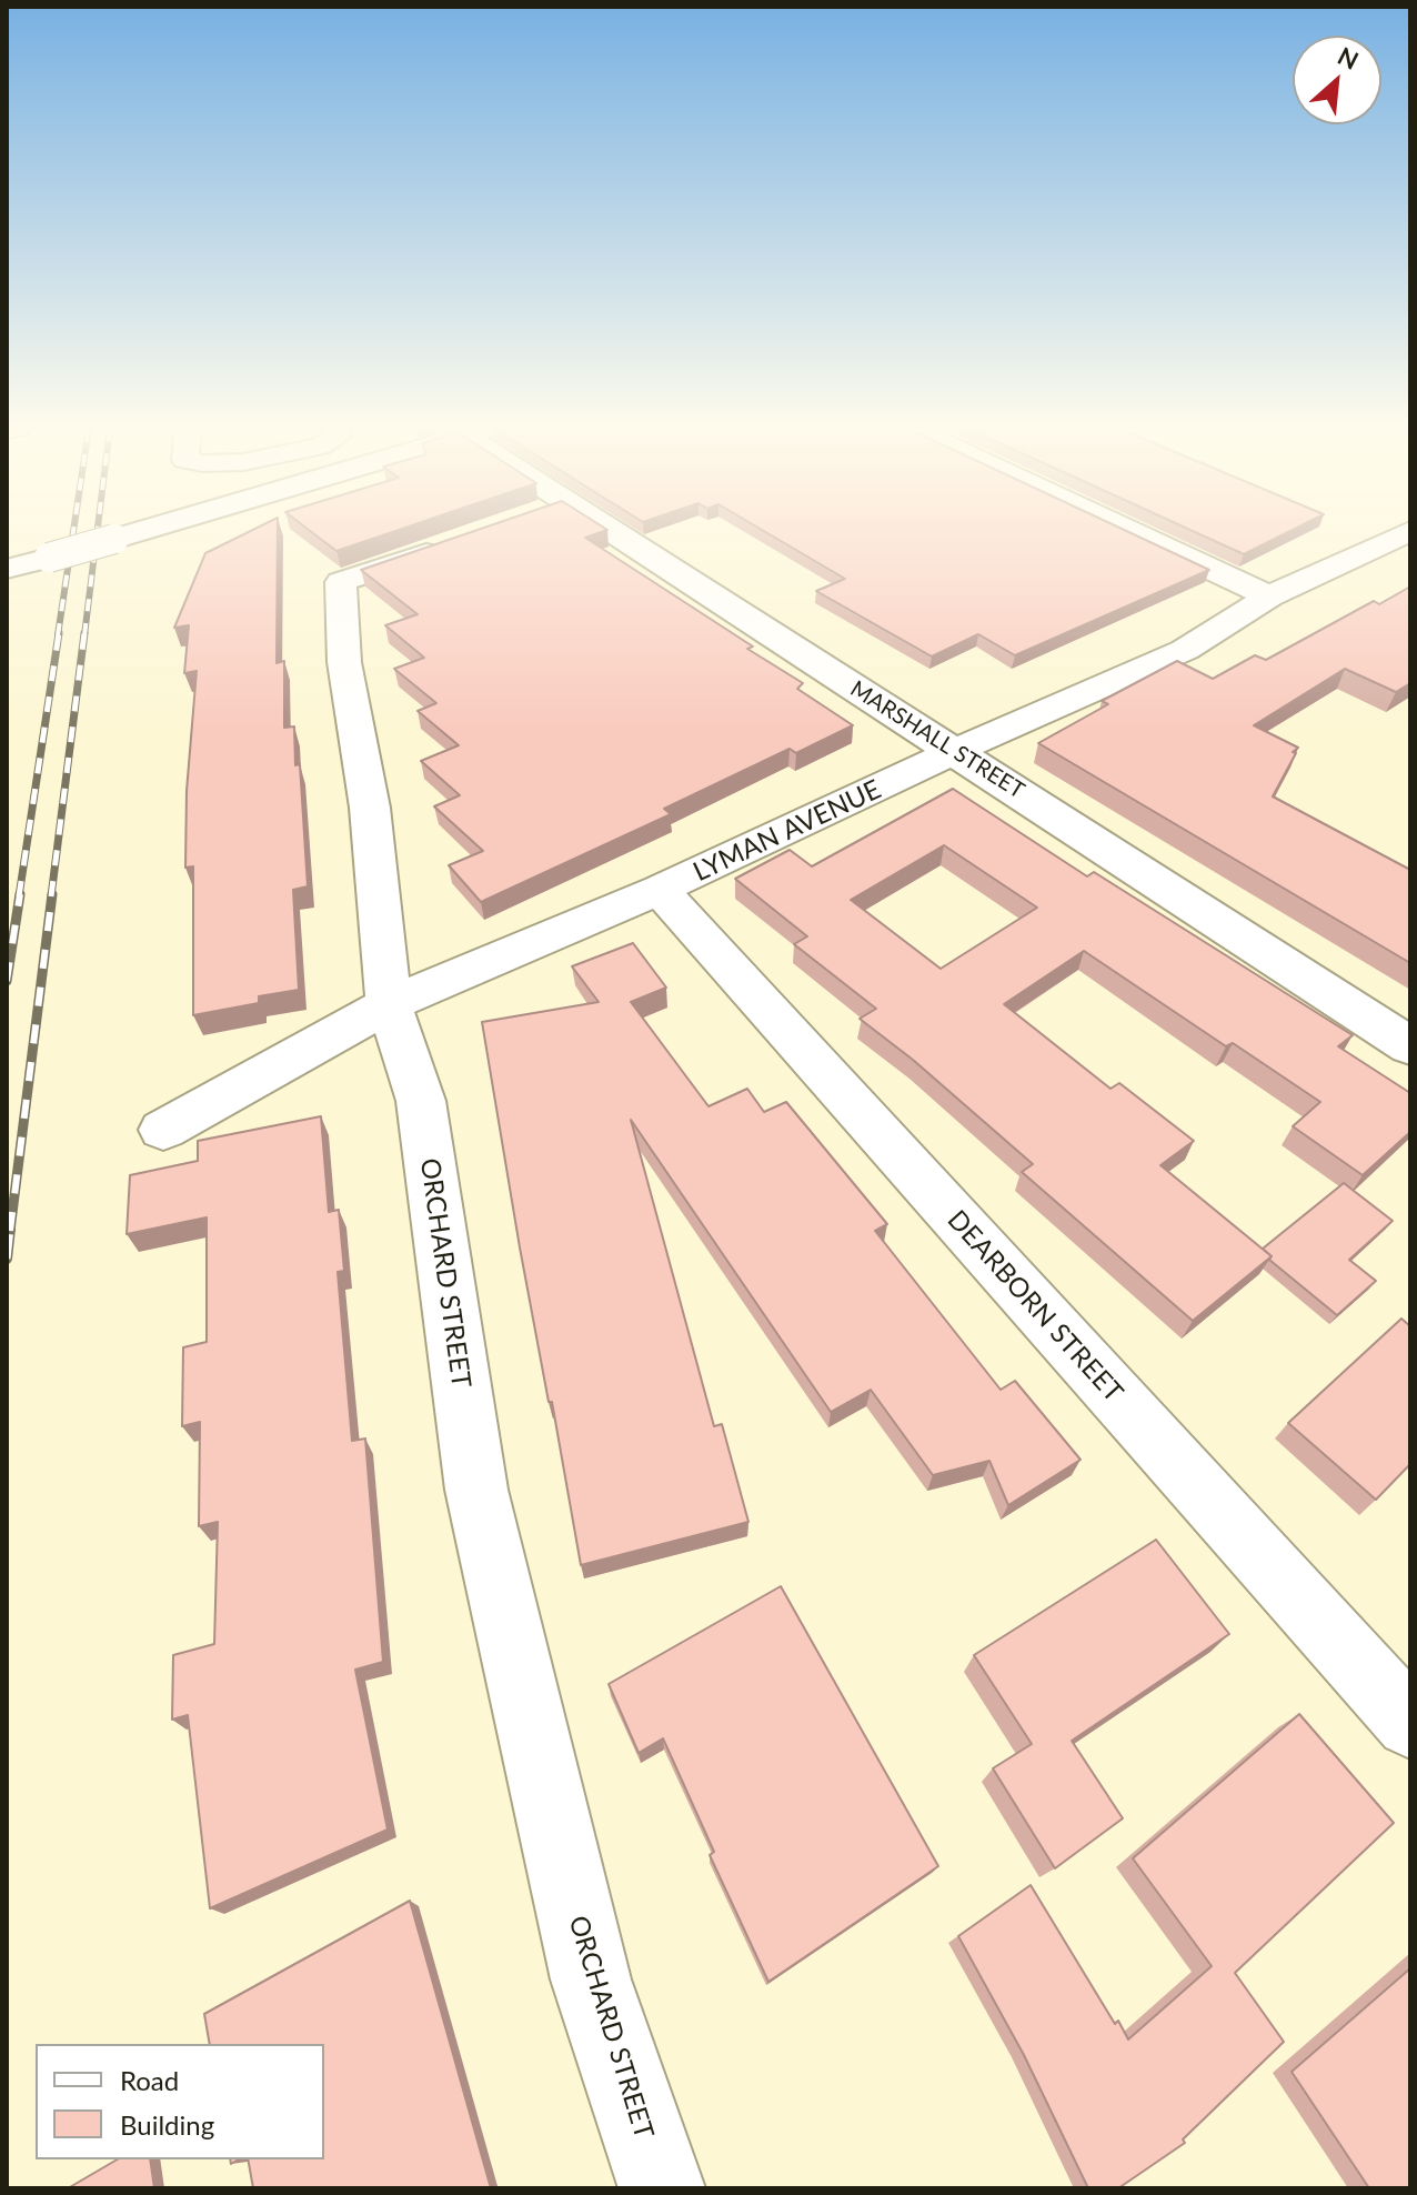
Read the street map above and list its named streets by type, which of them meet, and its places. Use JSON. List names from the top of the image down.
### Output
{
  "streets": {
    "street": [
      "MARSHALL STREET",
      "LYMAN AVENUE",
      "ORCHARD STREET",
      "DEARBORN STREET"
    ]
  },
  "crossings": [
    ["MARSHALL STREET", "LYMAN AVENUE"],
    ["LYMAN AVENUE", "ORCHARD STREET"],
    ["LYMAN AVENUE", "DEARBORN STREET"]
  ],
  "legend": ["Road", "Building"],
  "north": "top right"
}
